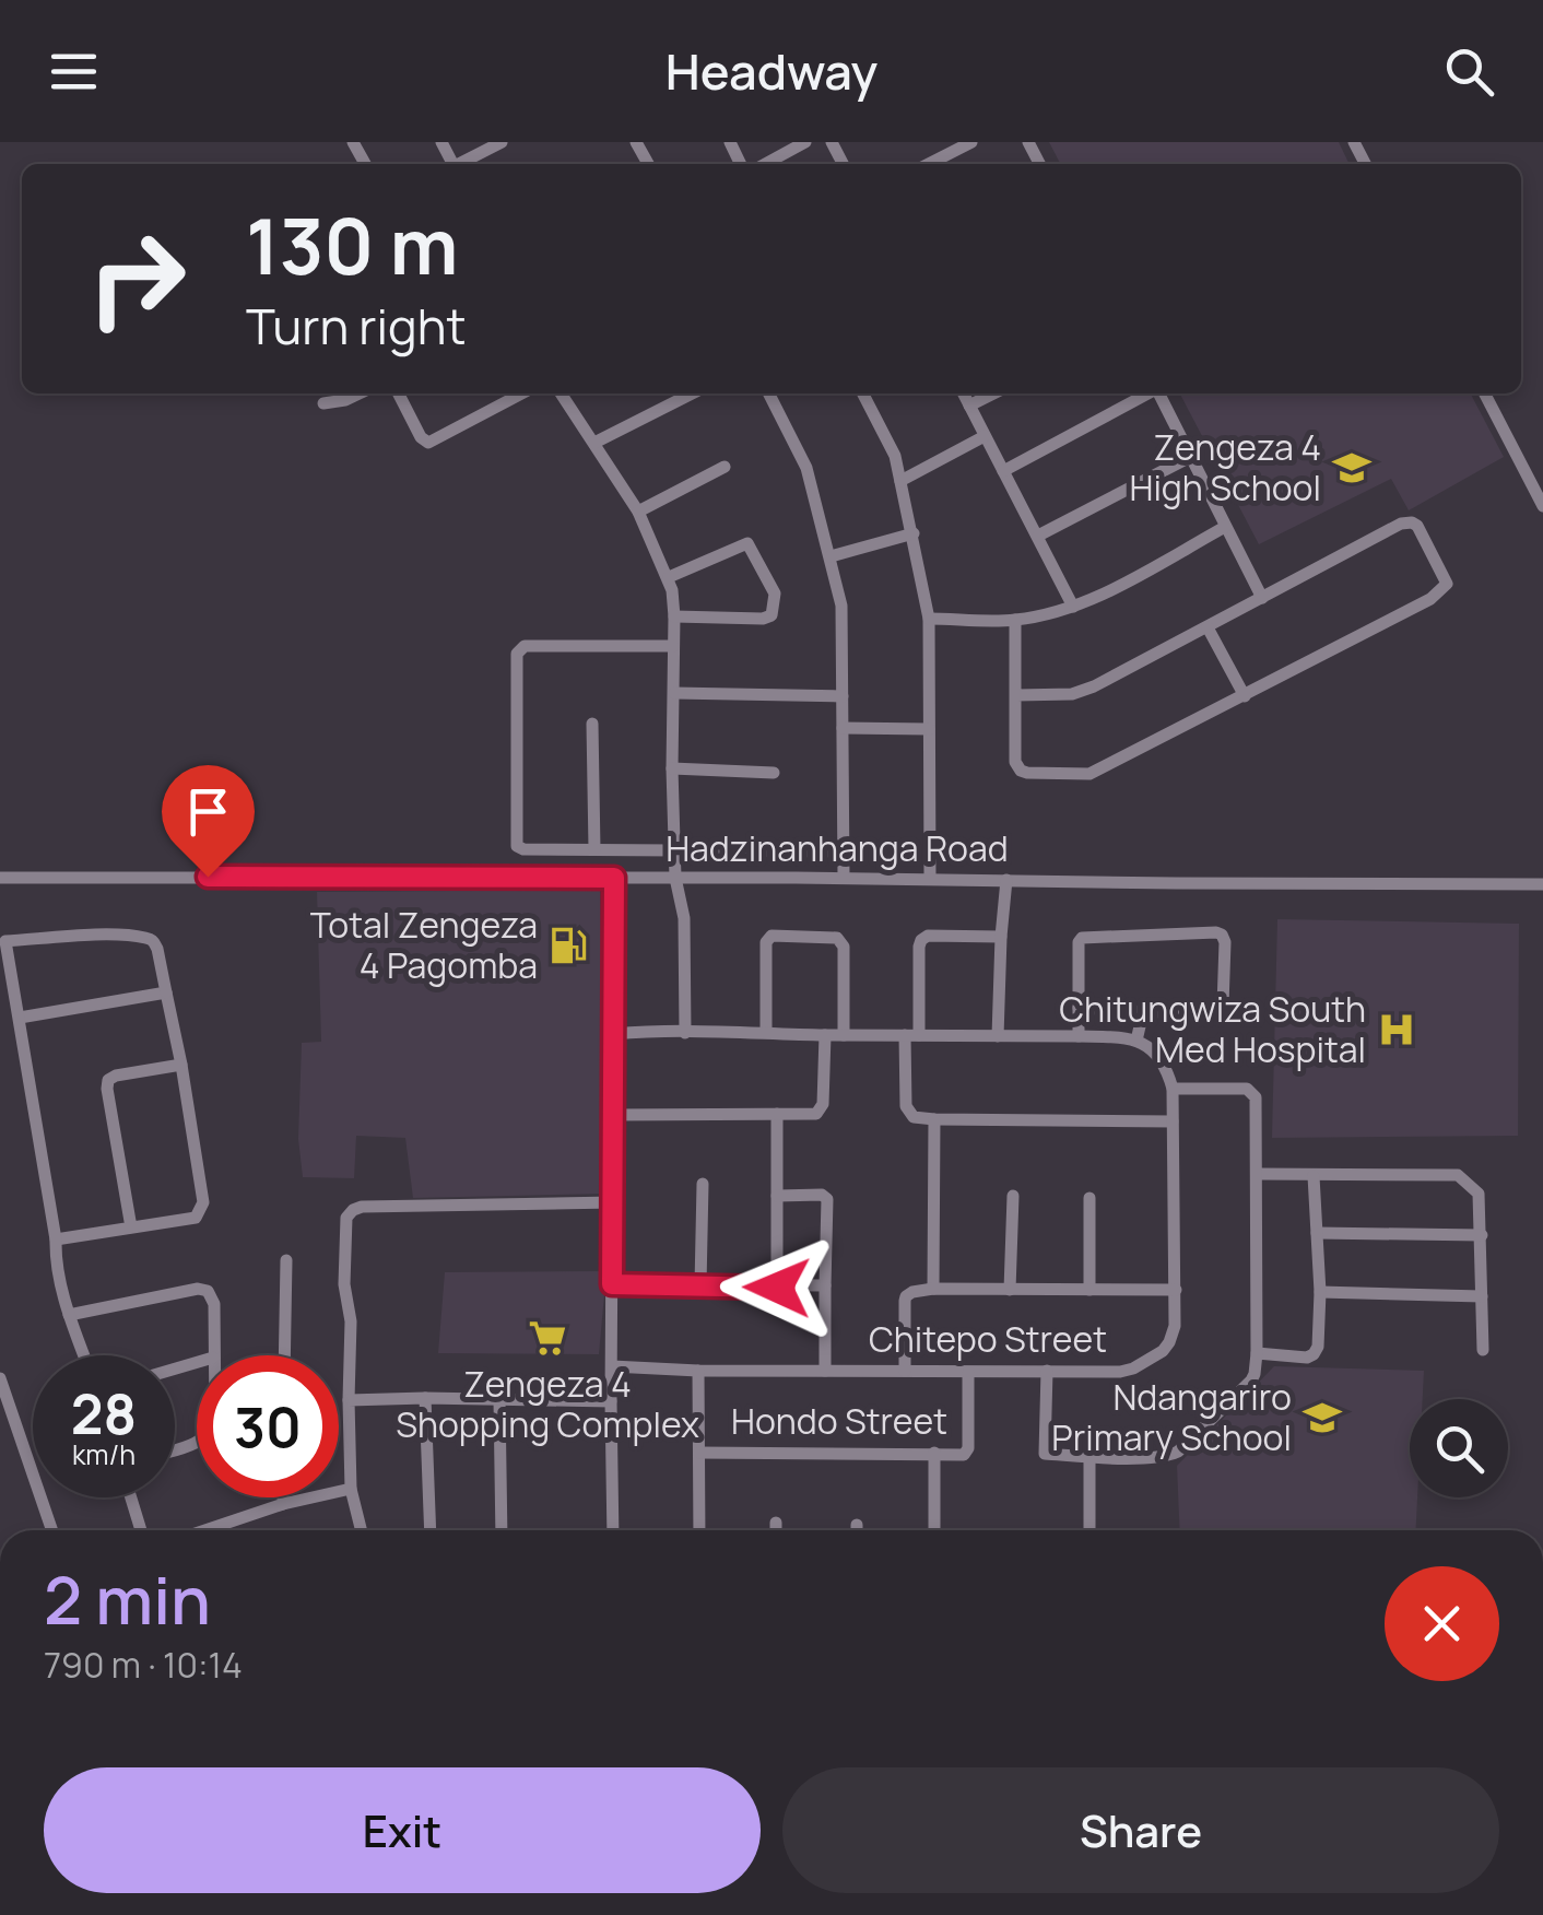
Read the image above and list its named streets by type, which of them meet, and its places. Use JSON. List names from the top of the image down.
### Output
{
  "streets": {
    "street": ["Hadzinanhanga Road", "Chitepo Street", "Hondo Street"]
  },
  "crossings": [
    ["Chitepo Street", "Hondo Street"]
  ],
  "places": {
    "school or university": ["Zengeza 4 High School", "Ndangariro Primary School"],
    "fuel station": ["Total Zengeza 4 Pagomba"],
    "hospital": ["Chitungwiza South Med Hospital"],
    "supermarket": ["Zengeza 4 Shopping Complex"]
  },
  "page": {
    "header": "Headway",
    "turn": ["130 m", "Turn right"],
    "speed": "28 km/h",
    "limit": "30",
    "heading": ["2 min", "790 m · 10:14"],
    "buttons": ["Exit", "Share"]
  }
}
